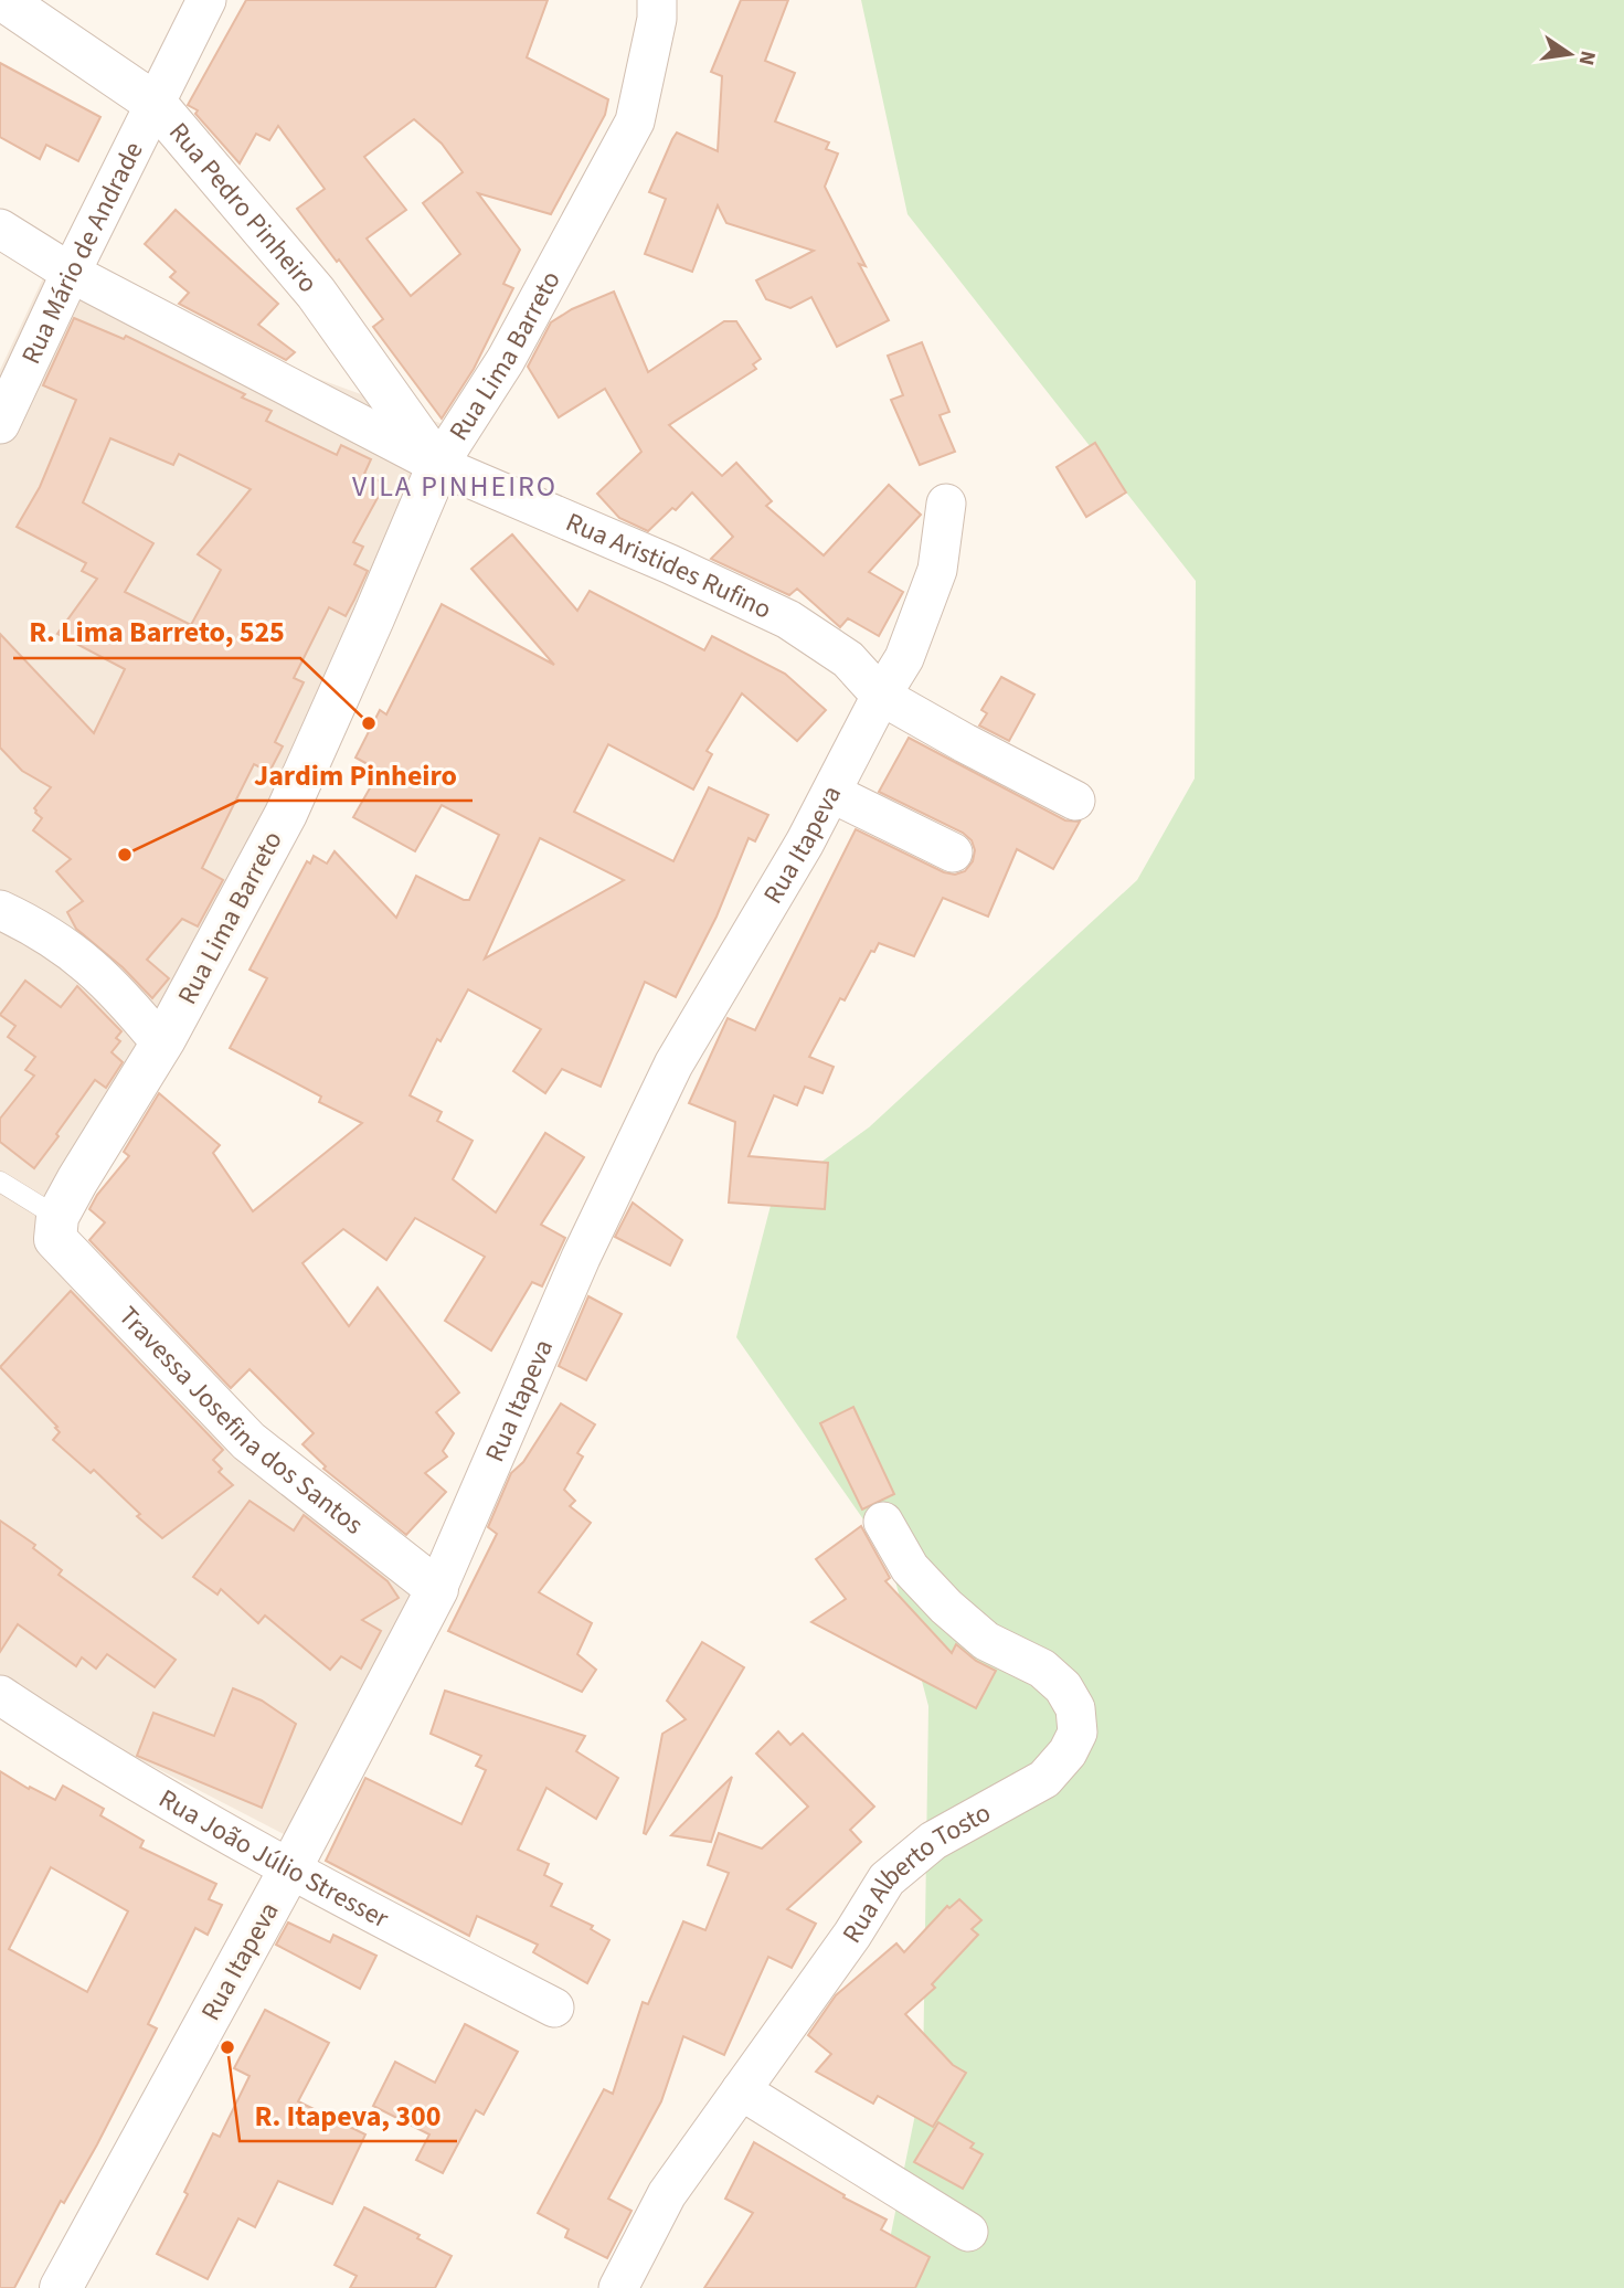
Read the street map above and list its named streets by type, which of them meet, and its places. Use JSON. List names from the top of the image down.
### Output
{
  "streets": {
    "street": [
      "Rua Pedro Pinheiro",
      "Rua Mário de Andrade",
      "Rua Lima Barreto",
      "Rua Aristides Rufino",
      "Rua Itapeva",
      "Travessa Josefina dos Santos",
      "Rua João Júlio Stresser",
      "Rua Alberto Tosto"
    ]
  },
  "crossings": [
    ["Rua Pedro Pinheiro", "Rua Mário de Andrade"],
    ["Rua Pedro Pinheiro", "Rua Lima Barreto"],
    ["Rua Pedro Pinheiro", "Rua Aristides Rufino"],
    ["Rua Mário de Andrade", "Rua Aristides Rufino"],
    ["Rua Lima Barreto", "Rua Aristides Rufino"],
    ["Rua Lima Barreto", "Travessa Josefina dos Santos"],
    ["Rua Aristides Rufino", "Rua Itapeva"],
    ["Rua Itapeva", "Travessa Josefina dos Santos"],
    ["Rua Itapeva", "Rua João Júlio Stresser"]
  ],
  "districts": ["VILA PINHEIRO"],
  "places": ["R. Lima Barreto, 525", "Jardim Pinheiro", "R. Itapeva, 300"],
  "north": "right"
}
